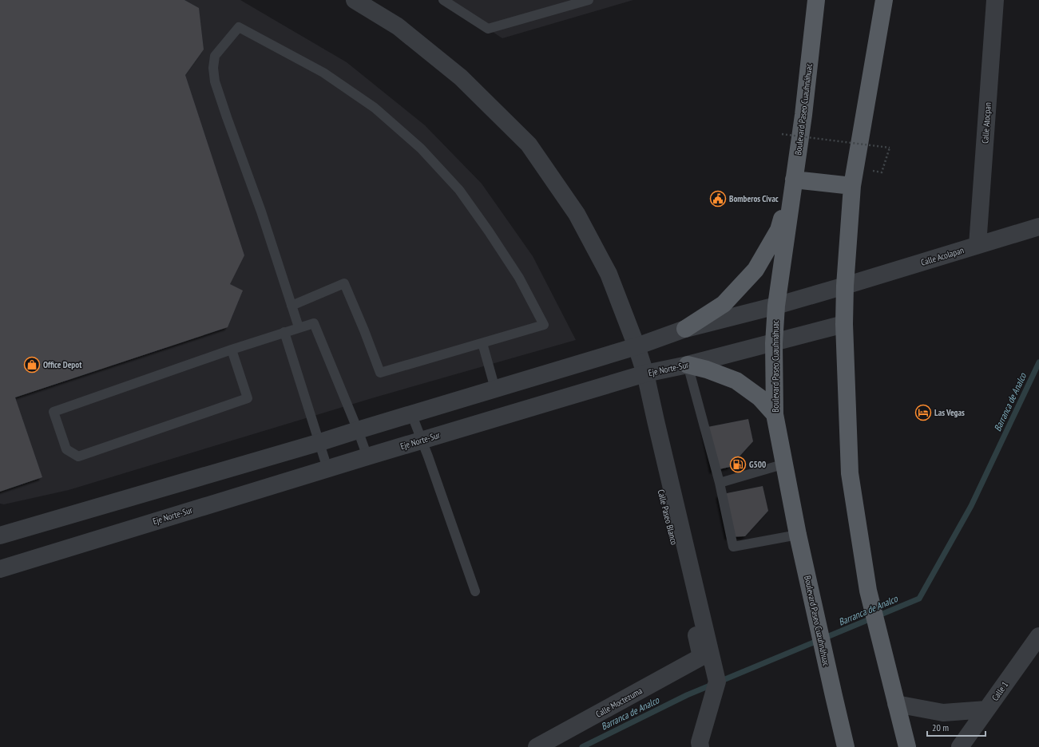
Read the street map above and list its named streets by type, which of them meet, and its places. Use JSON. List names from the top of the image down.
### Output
{
  "streets": {
    "main road": ["Boulevard Paseo Cuauhnáhuac"],
    "street": [
      "Calle Atocpan",
      "Calle Acolapan",
      "Eje Norte-Sur",
      "Calle Paseo Blanco",
      "Calle 1",
      "Calle Moctezuma"
    ]
  },
  "crossings": [
    ["Boulevard Paseo Cuauhnáhuac", "Calle Acolapan"],
    ["Boulevard Paseo Cuauhnáhuac", "Eje Norte-Sur"],
    ["Calle Atocpan", "Calle Acolapan"],
    ["Eje Norte-Sur", "Calle Paseo Blanco"],
    ["Calle Paseo Blanco", "Calle Moctezuma"]
  ],
  "water": ["Barranca de Analco"],
  "places": {
    "public building": ["Bomberos Civac"],
    "shop": ["Office Depot"],
    "hotel": ["Las Vegas"],
    "fuel station": ["G500"]
  },
  "scale_bar": "20 m"
}
